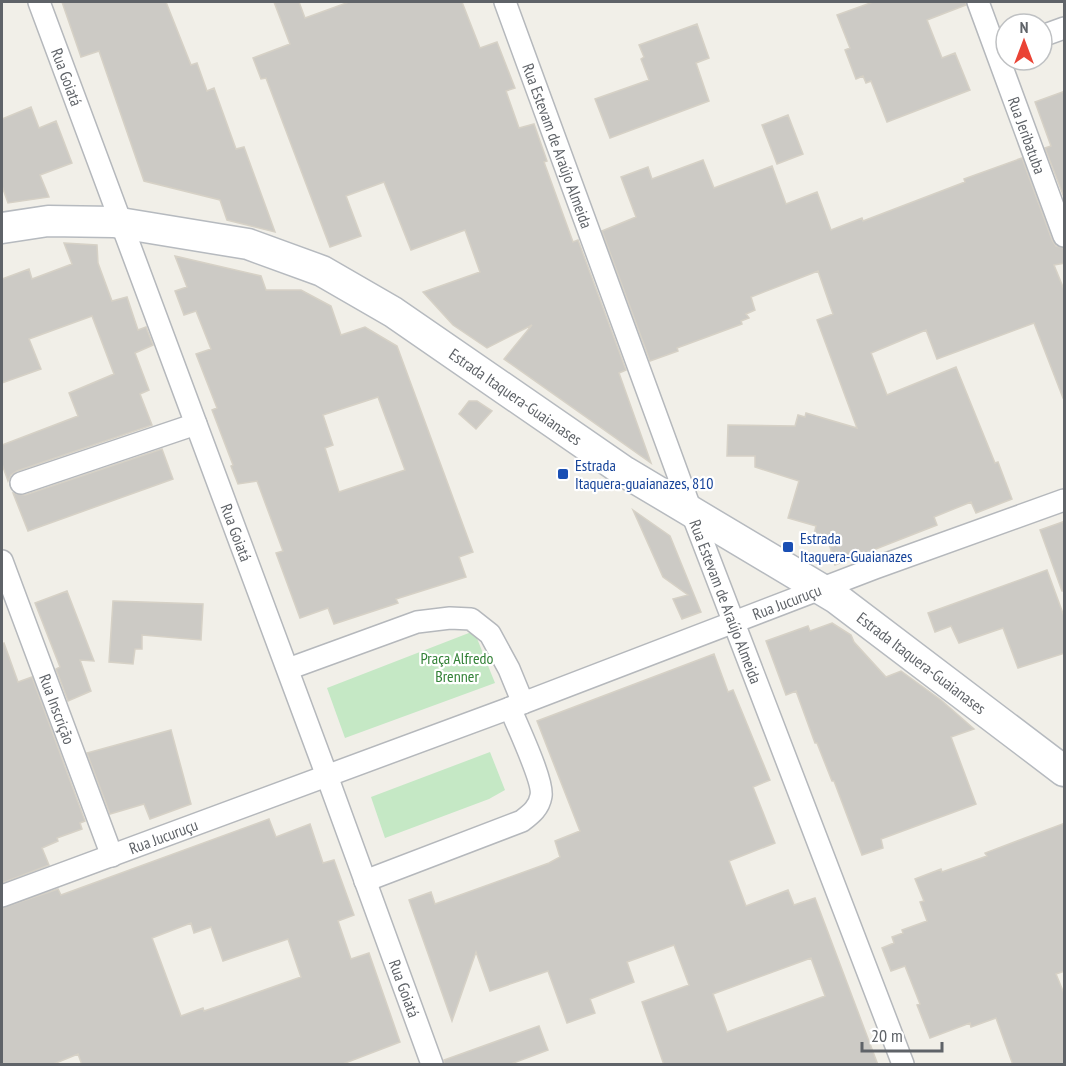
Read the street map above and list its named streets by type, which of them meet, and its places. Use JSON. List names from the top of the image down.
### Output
{
  "streets": {
    "main road": ["Estrada Itaquera-Guaianases"],
    "street": [
      "Rua Goiatá",
      "Rua Jeribatuba",
      "Rua Estevam de Araújo Almeida",
      "Rua Jucuruçu",
      "Rua Inscrição"
    ]
  },
  "crossings": [
    ["Rua Goiatá", "Estrada Itaquera-Guaianases"],
    ["Rua Goiatá", "Rua Jucuruçu"],
    ["Rua Estevam de Araújo Almeida", "Estrada Itaquera-Guaianases"],
    ["Rua Estevam de Araújo Almeida", "Rua Jucuruçu"],
    ["Estrada Itaquera-Guaianases", "Rua Jucuruçu"],
    ["Rua Jucuruçu", "Rua Inscrição"]
  ],
  "parks": ["Praça Alfredo Brenner"],
  "places": {
    "transit": ["Estrada Itaquera-guaianazes, 810", "Estrada Itaquera-Guaianazes"]
  },
  "scale_bar": "20 m",
  "north": "top"
}
